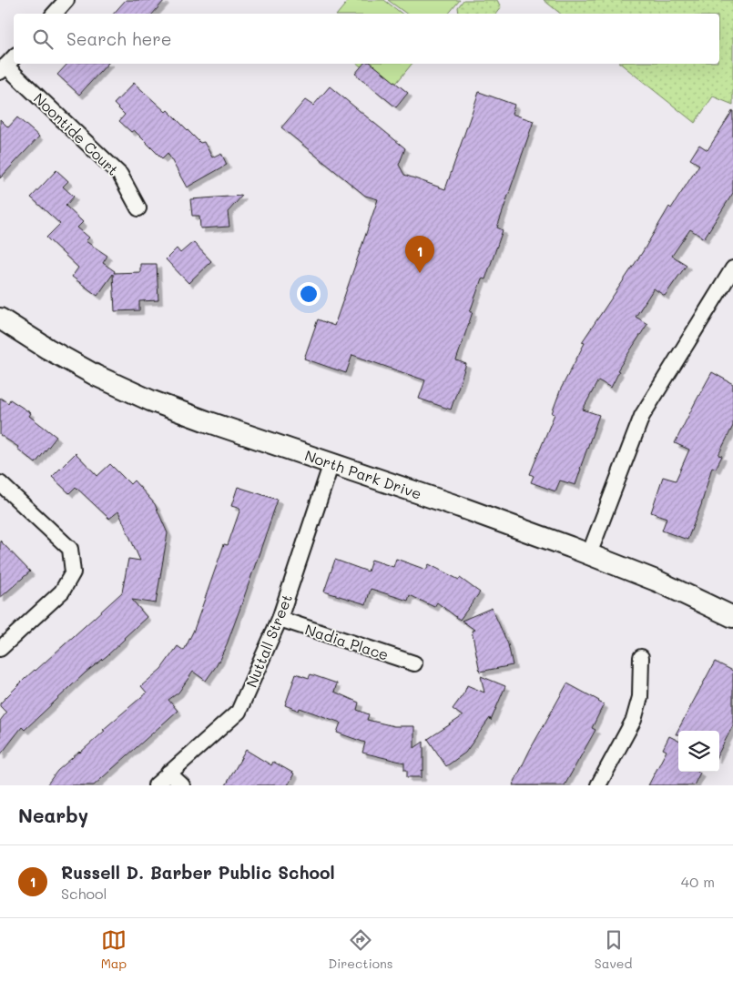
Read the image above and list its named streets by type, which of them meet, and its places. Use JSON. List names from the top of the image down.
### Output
{
  "streets": {
    "main road": ["North Park Drive"],
    "street": ["Noontide Court", "Nuttall Street", "Nadia Place"]
  },
  "crossings": [
    ["North Park Drive", "Nuttall Street"],
    ["Nuttall Street", "Nadia Place"]
  ],
  "page": {
    "search": "Search here",
    "pins": "1",
    "heading": "Nearby",
    "list": [
      {
        "mark": "1",
        "name": "Russell D. Barber Public School",
        "note": "School",
        "value": "40 m"
      }
    ],
    "nav": ["Map", "Directions", "Saved"]
  }
}
